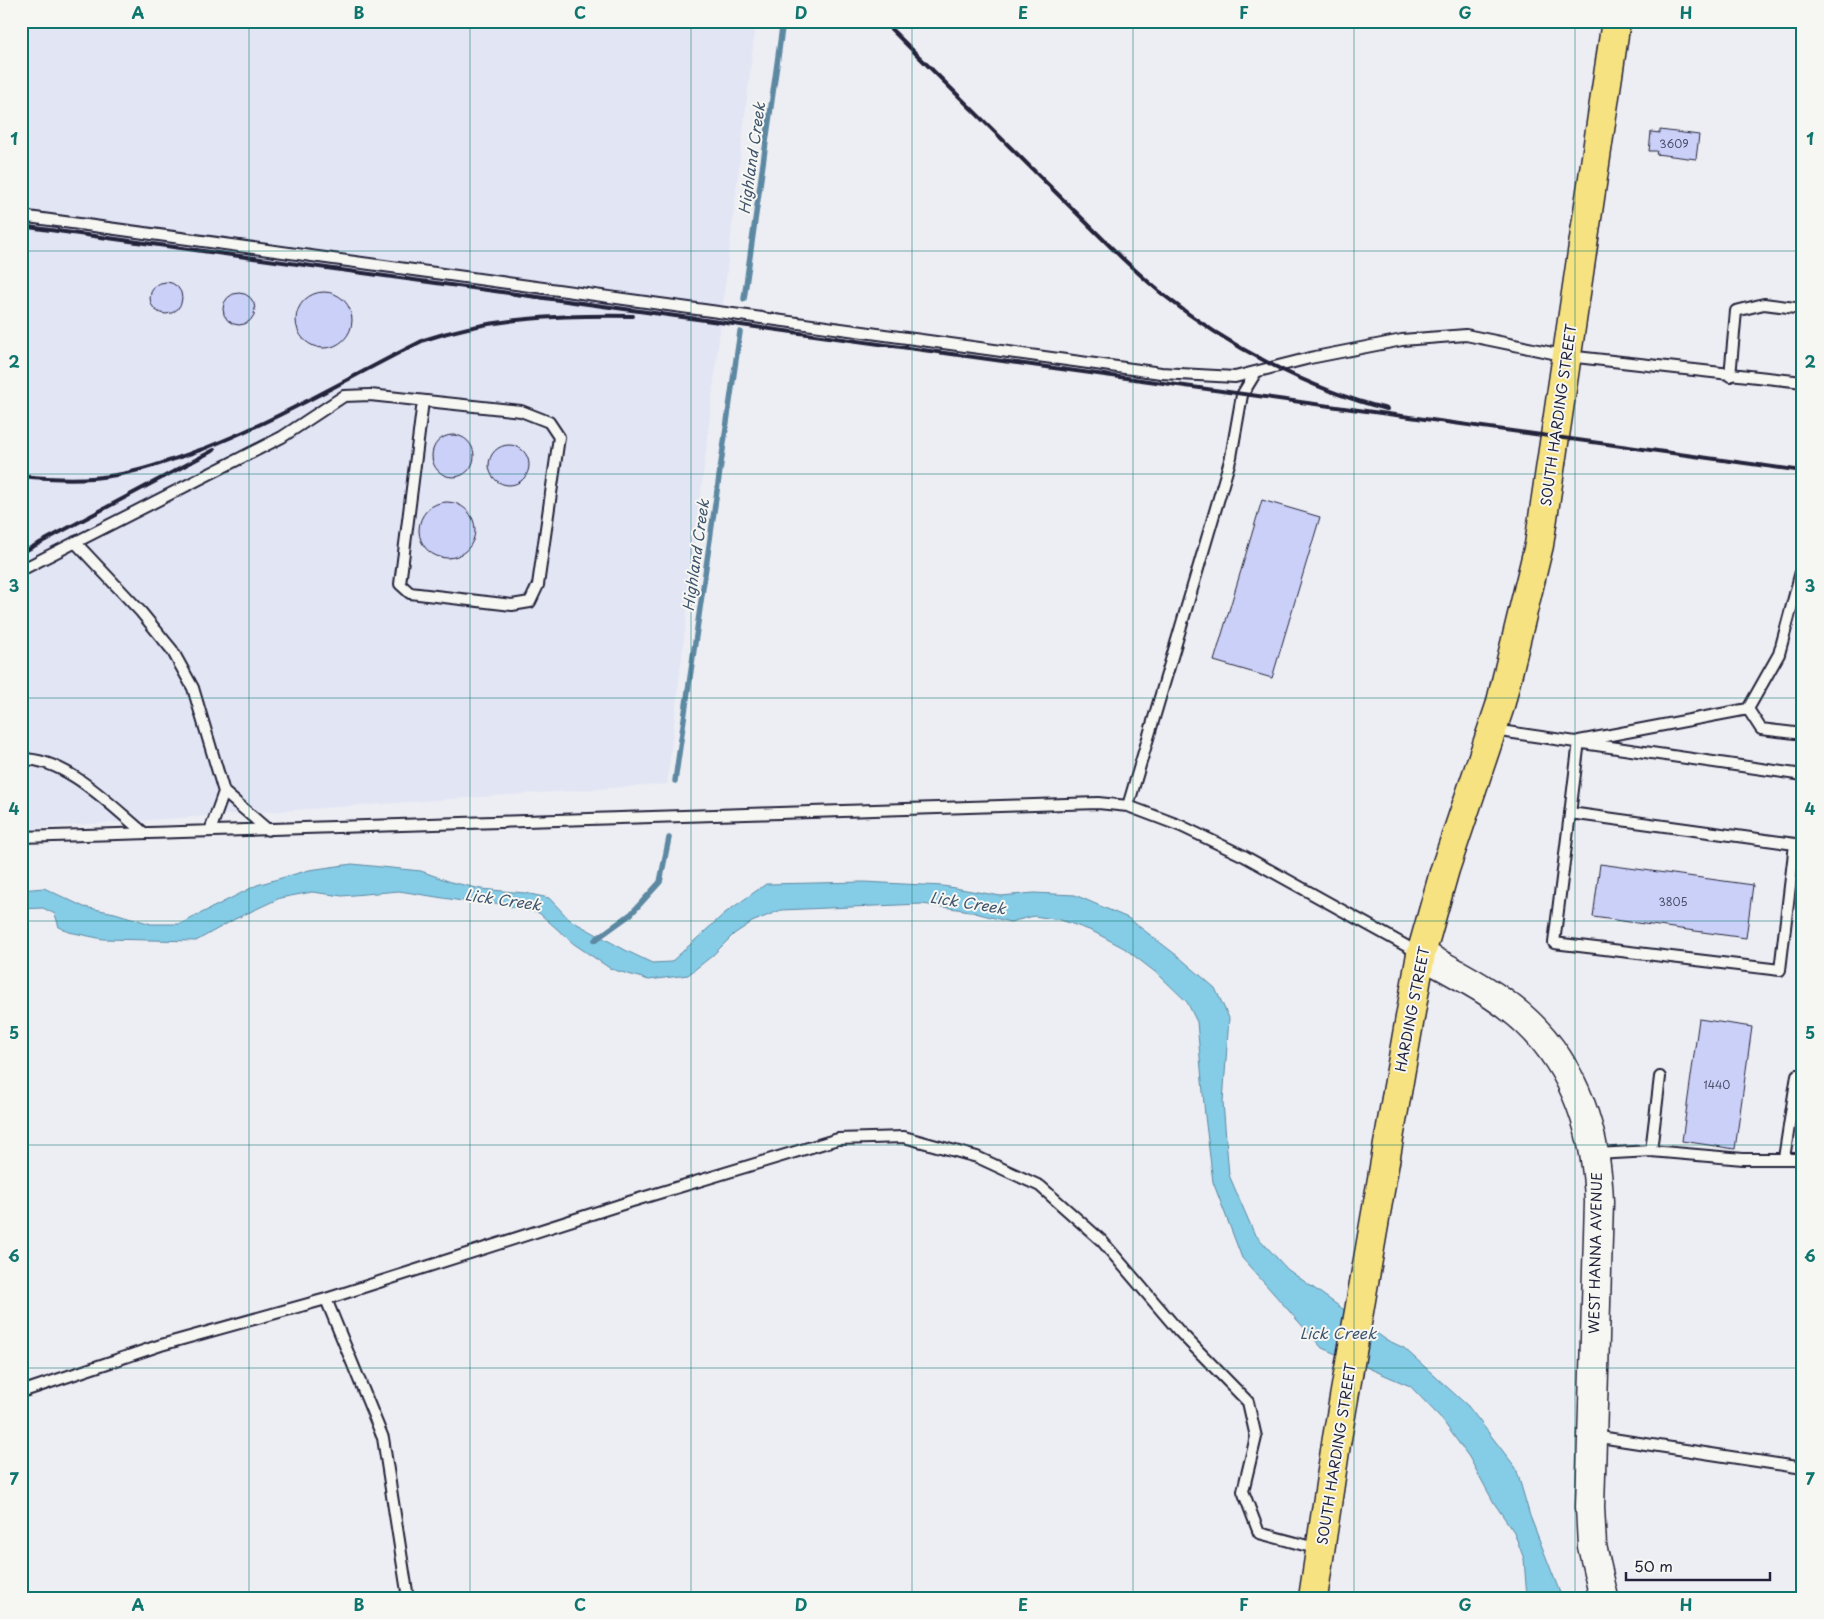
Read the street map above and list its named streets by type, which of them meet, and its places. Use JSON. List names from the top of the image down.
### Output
{
  "streets": {
    "main road": ["SOUTH HARDING STREET", "HARDING STREET", "WEST HANNA AVENUE"]
  },
  "crossings": [
    ["SOUTH HARDING STREET", "HARDING STREET"],
    ["HARDING STREET", "WEST HANNA AVENUE"]
  ],
  "water": ["Highland Creek", "Lick Creek"],
  "house_numbers": ["3609", "3805", "1440"],
  "scale_bar": "50 m",
  "grid": {
    "columns": [
      "A",
      "B",
      "C",
      "D",
      "E",
      "F",
      "G",
      "H"
    ],
    "rows": [
      "1",
      "2",
      "3",
      "4",
      "5",
      "6",
      "7"
    ]
  }
}
